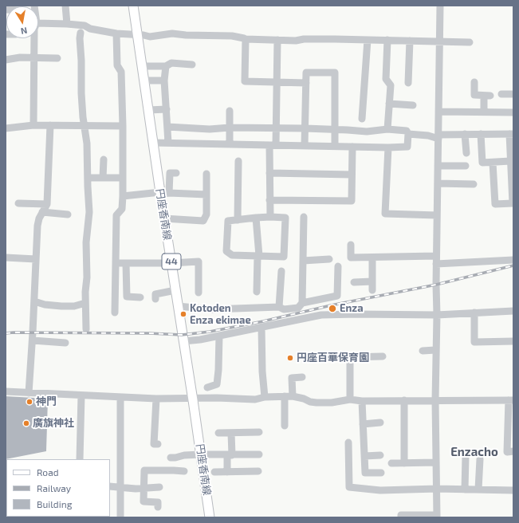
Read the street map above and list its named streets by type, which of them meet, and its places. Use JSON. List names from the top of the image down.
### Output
{
  "streets": {
    "main road": ["円座香南線", "44"]
  },
  "districts": ["Enzacho"],
  "places": [
    "Enza",
    "Kotoden Enza ekimae",
    "円座百華保育園",
    "神門",
    "廣旗神社"
  ],
  "legend": ["Road", "Railway", "Building"],
  "north": "bottom"
}
